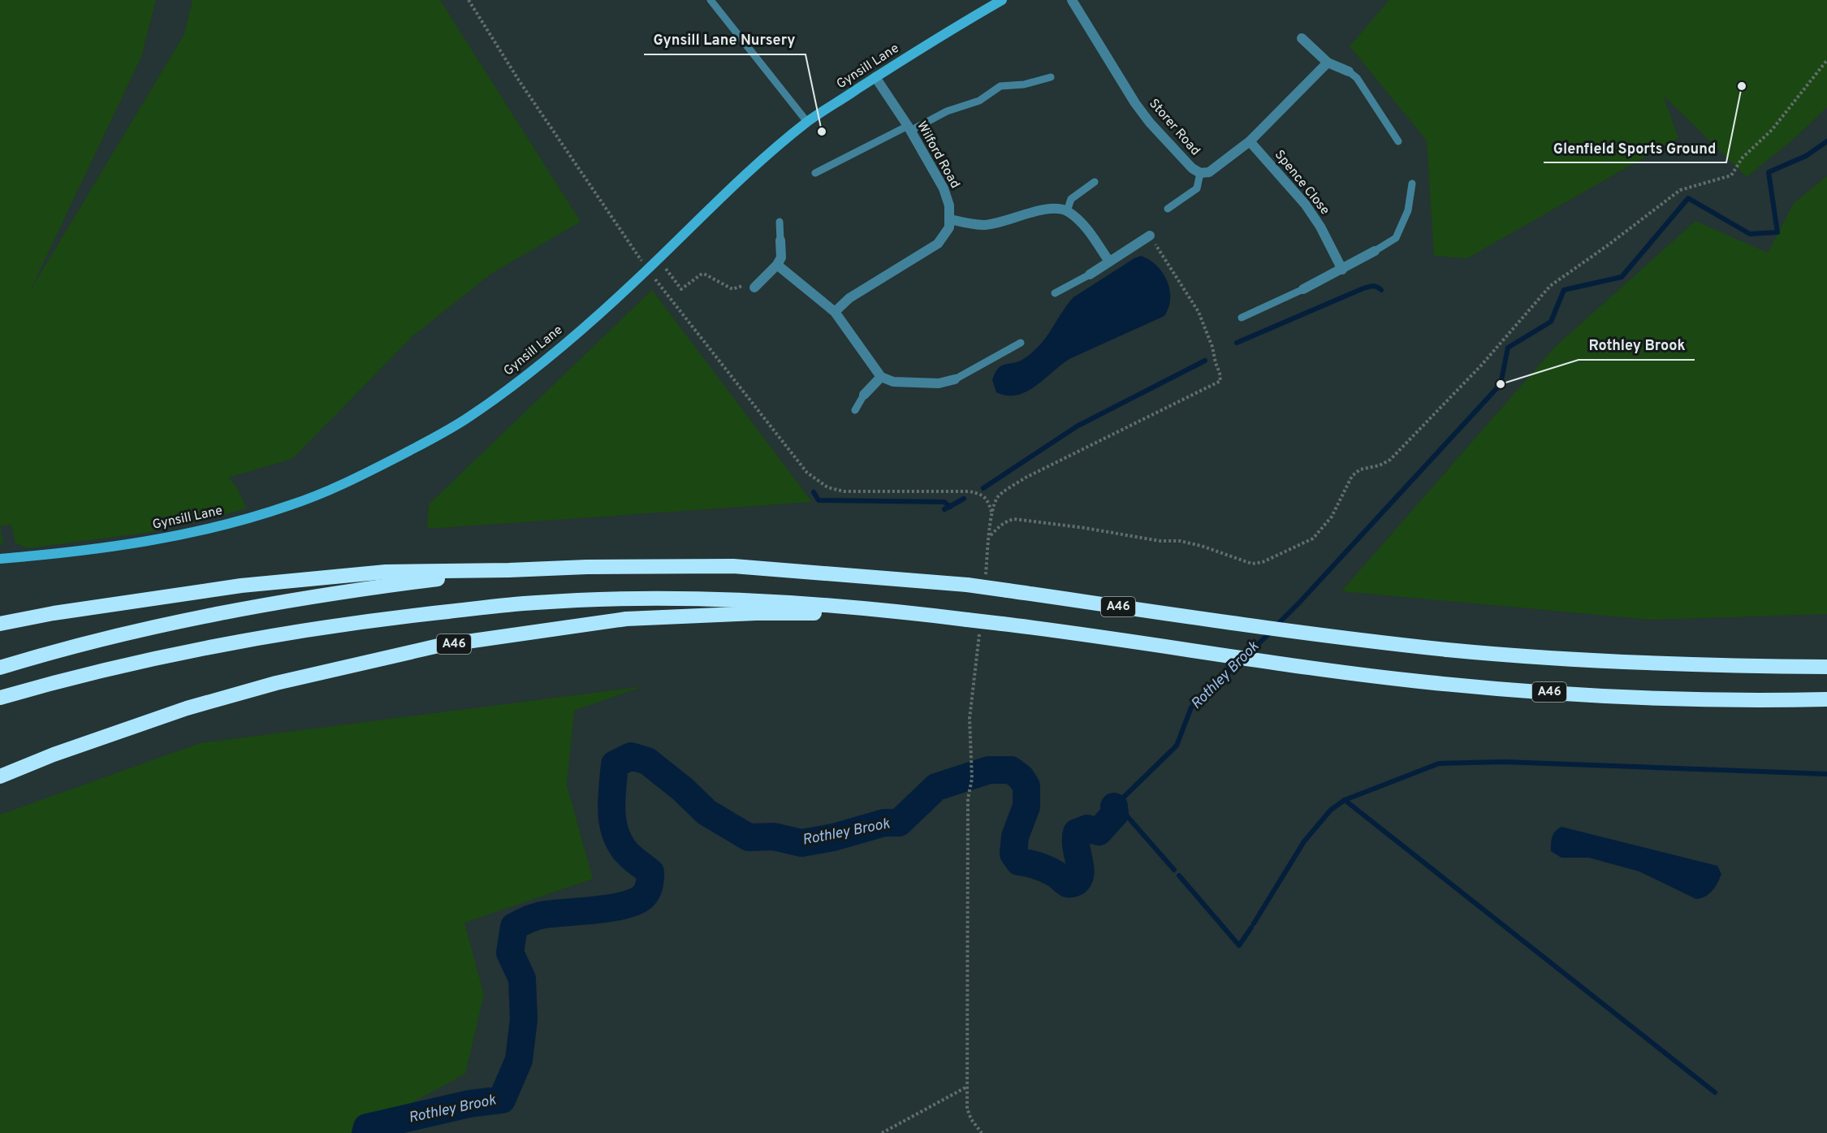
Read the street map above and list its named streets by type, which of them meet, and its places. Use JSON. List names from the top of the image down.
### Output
{
  "streets": {
    "highway": ["A46"],
    "street": [
      "Gynsill Lane",
      "Storer Road",
      "Wilford Road",
      "Spence Close"
    ]
  },
  "crossings": [
    ["Gynsill Lane", "Wilford Road"],
    ["Storer Road", "Spence Close"]
  ],
  "water": ["Rothley Brook"],
  "places": ["Glenfield Sports Ground", "Gynsill Lane Nursery", "Rothley Brook"]
}
